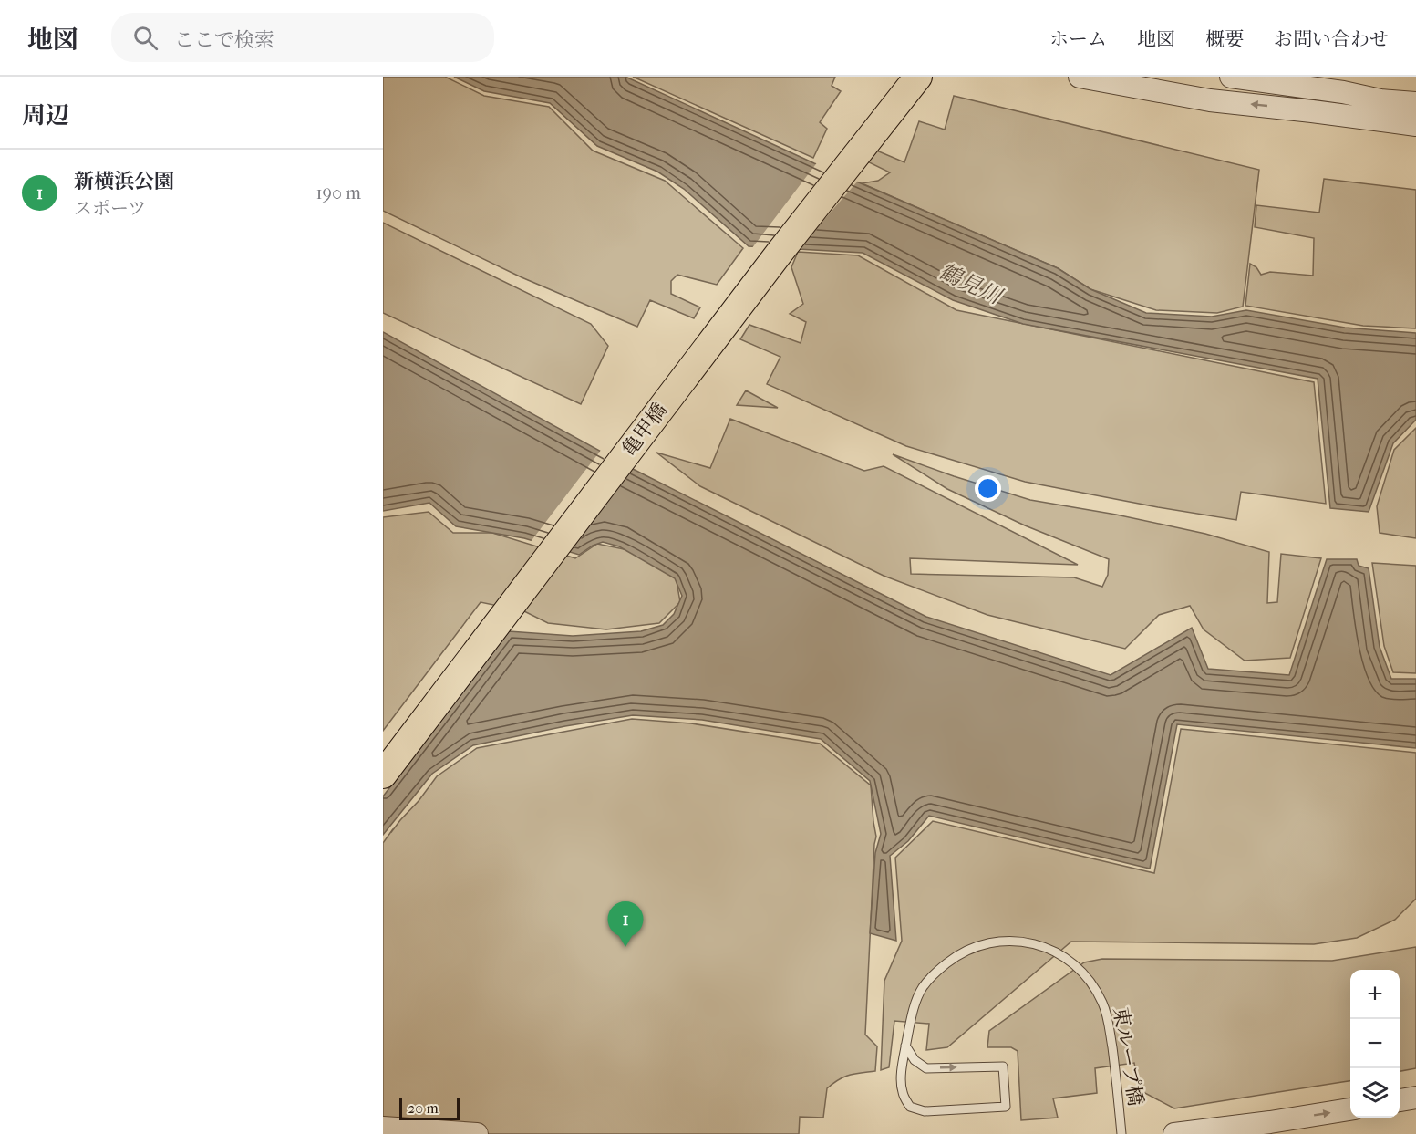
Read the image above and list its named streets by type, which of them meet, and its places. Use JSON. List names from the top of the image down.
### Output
{
  "streets": {
    "main road": ["亀甲橋"],
    "lane": ["東ループ橋"]
  },
  "water": ["鶴見川"],
  "scale_bar": "20 m",
  "page": {
    "header": "地図",
    "search": "ここで検索",
    "nav": [
      "ホーム",
      "地図",
      "概要",
      "お問い合わせ"
    ],
    "heading": "周辺",
    "list": [
      {
        "mark": "1",
        "name": "新横浜公園",
        "note": "スポーツ",
        "value": "190 m"
      }
    ],
    "pins": "1",
    "map_buttons": ["+", "−"],
    "scale": "20 m"
  }
}
